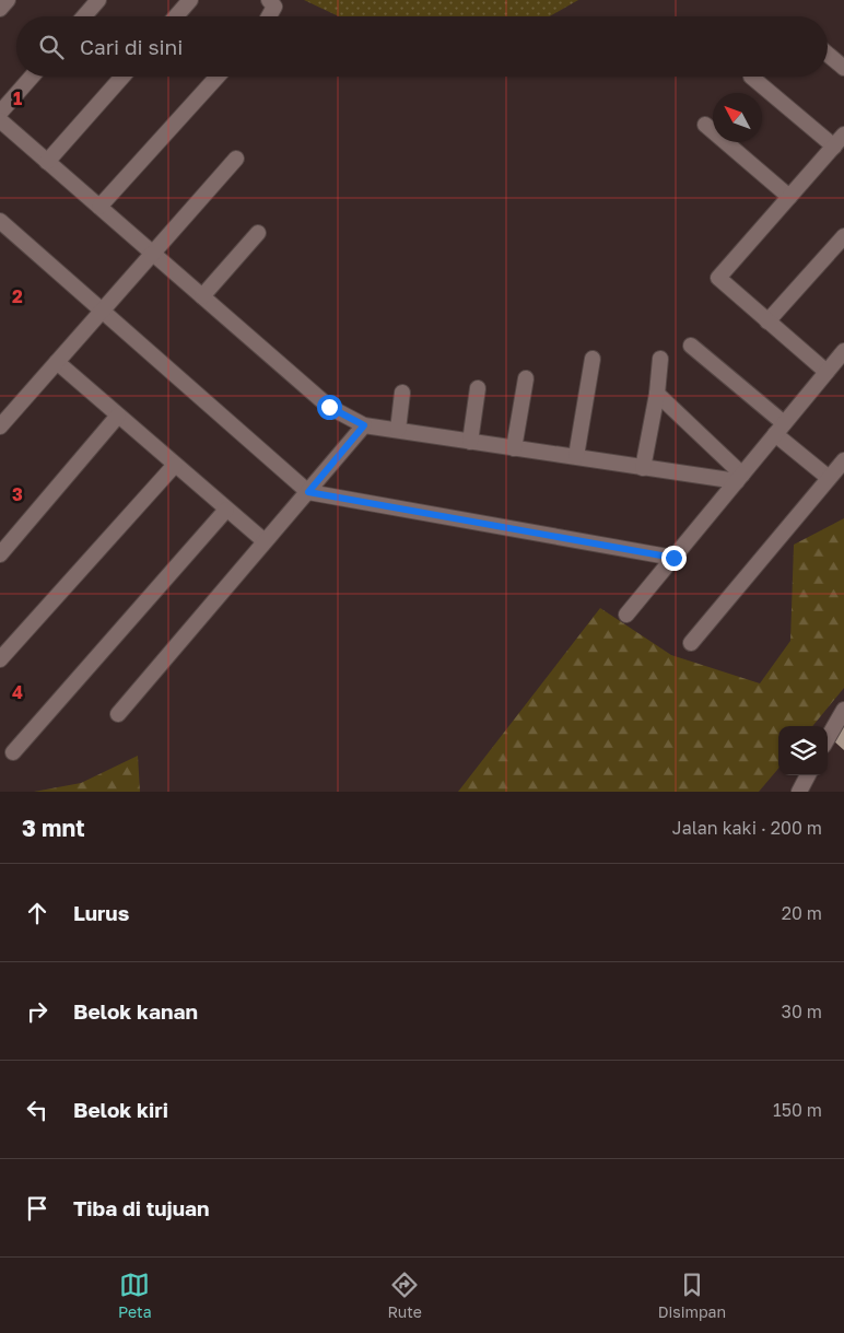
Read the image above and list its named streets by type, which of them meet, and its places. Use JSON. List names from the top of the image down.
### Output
{
  "north": "top left",
  "page": {
    "search": "Cari di sini",
    "heading": ["3 mnt", "Jalan kaki · 200 m"],
    "list": [
      ["Lurus", "20 m"],
      ["Belok kanan", "30 m"],
      ["Belok kiri", "150 m"],
      "Tiba di tujuan"
    ],
    "nav": ["Peta", "Rute", "Disimpan"]
  },
  "grid": {
    "rows": [
      "1",
      "2",
      "3",
      "4"
    ]
  }
}
